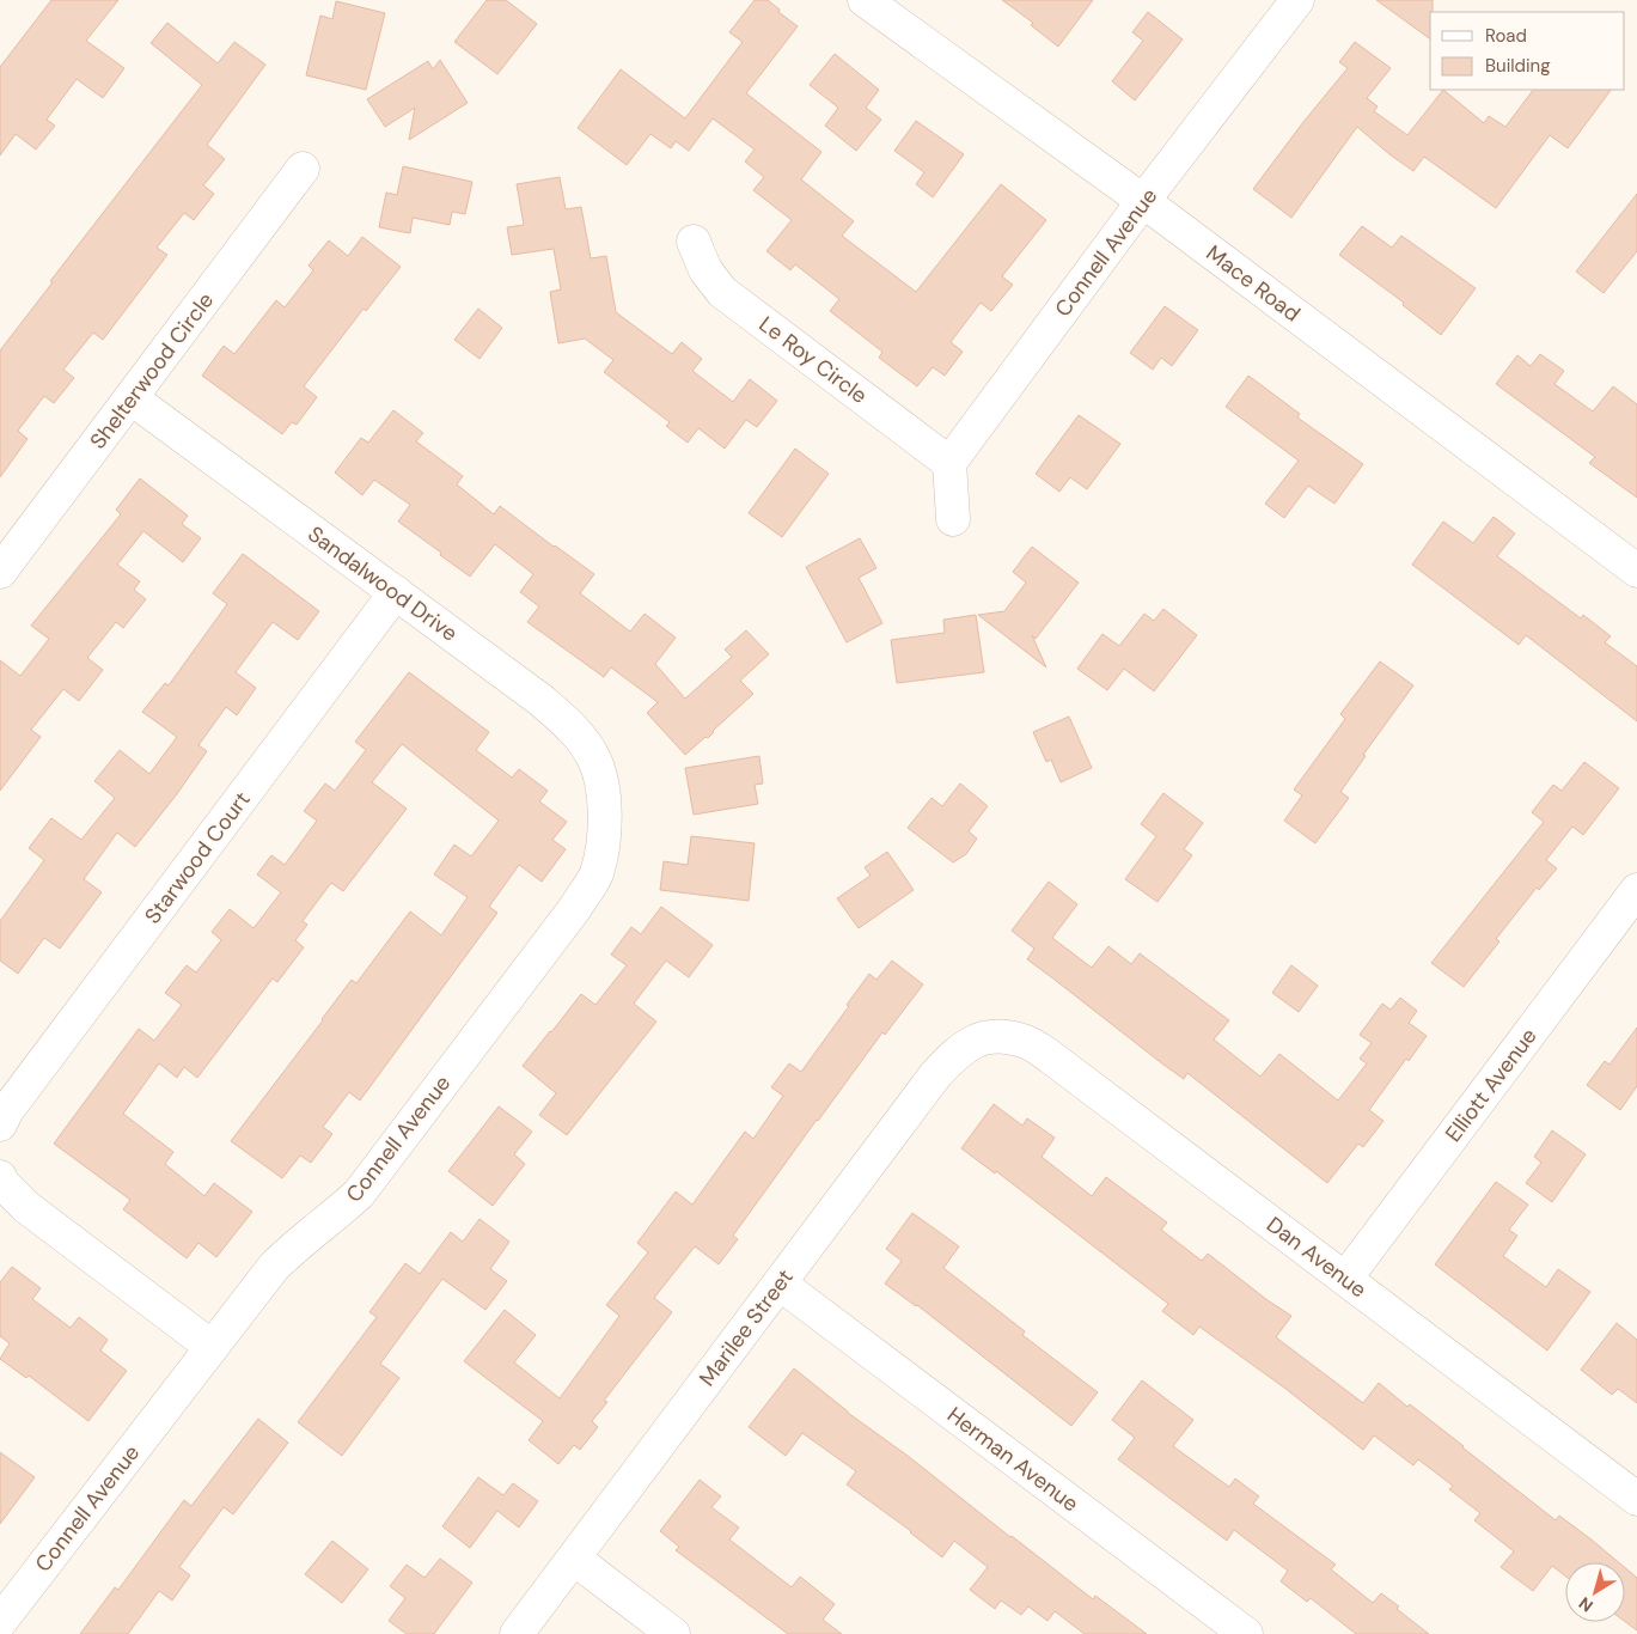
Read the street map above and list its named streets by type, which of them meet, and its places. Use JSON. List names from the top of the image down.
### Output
{
  "streets": {
    "street": [
      "Connell Avenue",
      "Mace Road",
      "Le Roy Circle",
      "Shelterwood Circle",
      "Sandalwood Drive",
      "Starwood Court",
      "Elliott Avenue",
      "Dan Avenue",
      "Marilee Street",
      "Herman Avenue"
    ]
  },
  "crossings": [
    ["Connell Avenue", "Mace Road"],
    ["Connell Avenue", "Le Roy Circle"],
    ["Connell Avenue", "Sandalwood Drive"],
    ["Shelterwood Circle", "Sandalwood Drive"],
    ["Sandalwood Drive", "Starwood Court"],
    ["Elliott Avenue", "Dan Avenue"],
    ["Dan Avenue", "Marilee Street"],
    ["Marilee Street", "Herman Avenue"]
  ],
  "legend": ["Road", "Building"],
  "north": "bottom left"
}
